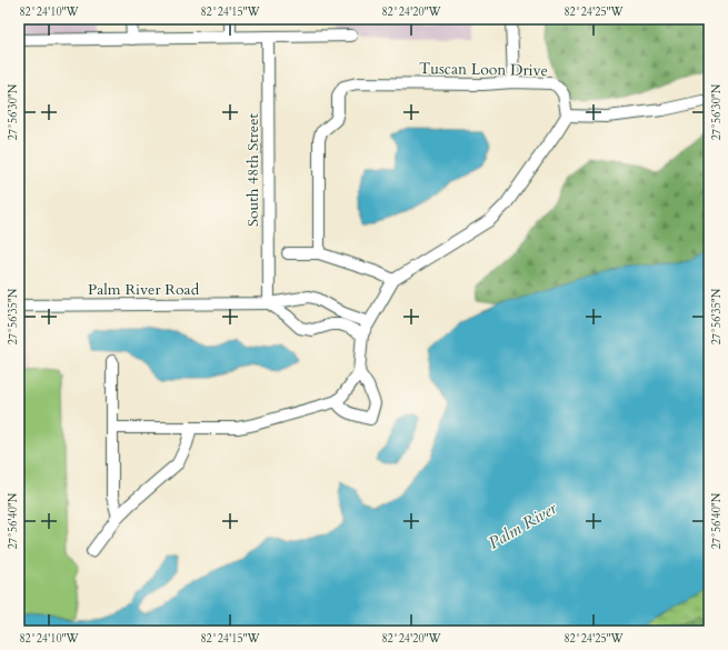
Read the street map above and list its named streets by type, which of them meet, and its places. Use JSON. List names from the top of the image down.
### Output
{
  "streets": {
    "street": ["Tuscan Loon Drive", "South 48th Street", "Palm River Road"]
  },
  "crossings": [
    ["South 48th Street", "Palm River Road"]
  ],
  "water": ["Palm River"],
  "coordinates": [
    "82°24'10\"W",
    "82°24'15\"W",
    "82°24'20\"W",
    "82°24'25\"W",
    "27°56'30\"N",
    "27°56'35\"N",
    "27°56'40\"N"
  ]
}
